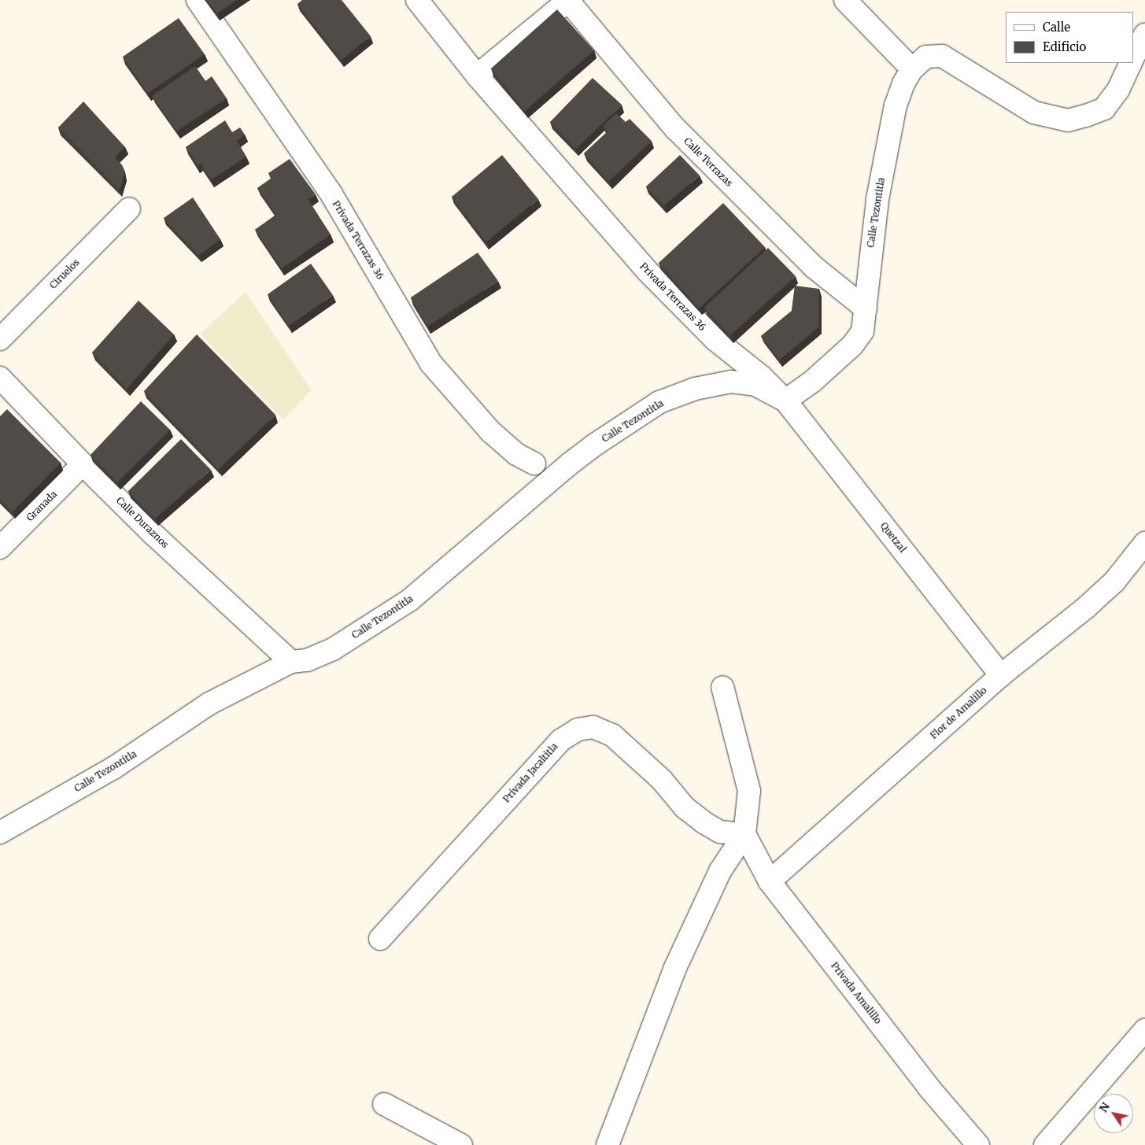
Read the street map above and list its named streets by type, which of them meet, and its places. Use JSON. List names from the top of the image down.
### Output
{
  "streets": {
    "street": [
      "Calle Terrazas",
      "Calle Tezontitla",
      "Privada Terrazas 36",
      "Ciruelos",
      "Granada",
      "Calle Duraznos",
      "Quetzal",
      "Flor de Amalillo",
      "Privada Jacaltitla",
      "Privada Amalillo"
    ]
  },
  "crossings": [
    ["Calle Terrazas", "Calle Tezontitla"],
    ["Calle Tezontitla", "Privada Terrazas 36"],
    ["Calle Tezontitla", "Calle Duraznos"],
    ["Calle Tezontitla", "Quetzal"],
    ["Privada Terrazas 36", "Quetzal"],
    ["Granada", "Calle Duraznos"],
    ["Quetzal", "Flor de Amalillo"],
    ["Flor de Amalillo", "Privada Amalillo"],
    ["Privada Jacaltitla", "Privada Amalillo"]
  ],
  "legend": ["Calle", "Edificio"],
  "north": "top left"
}
